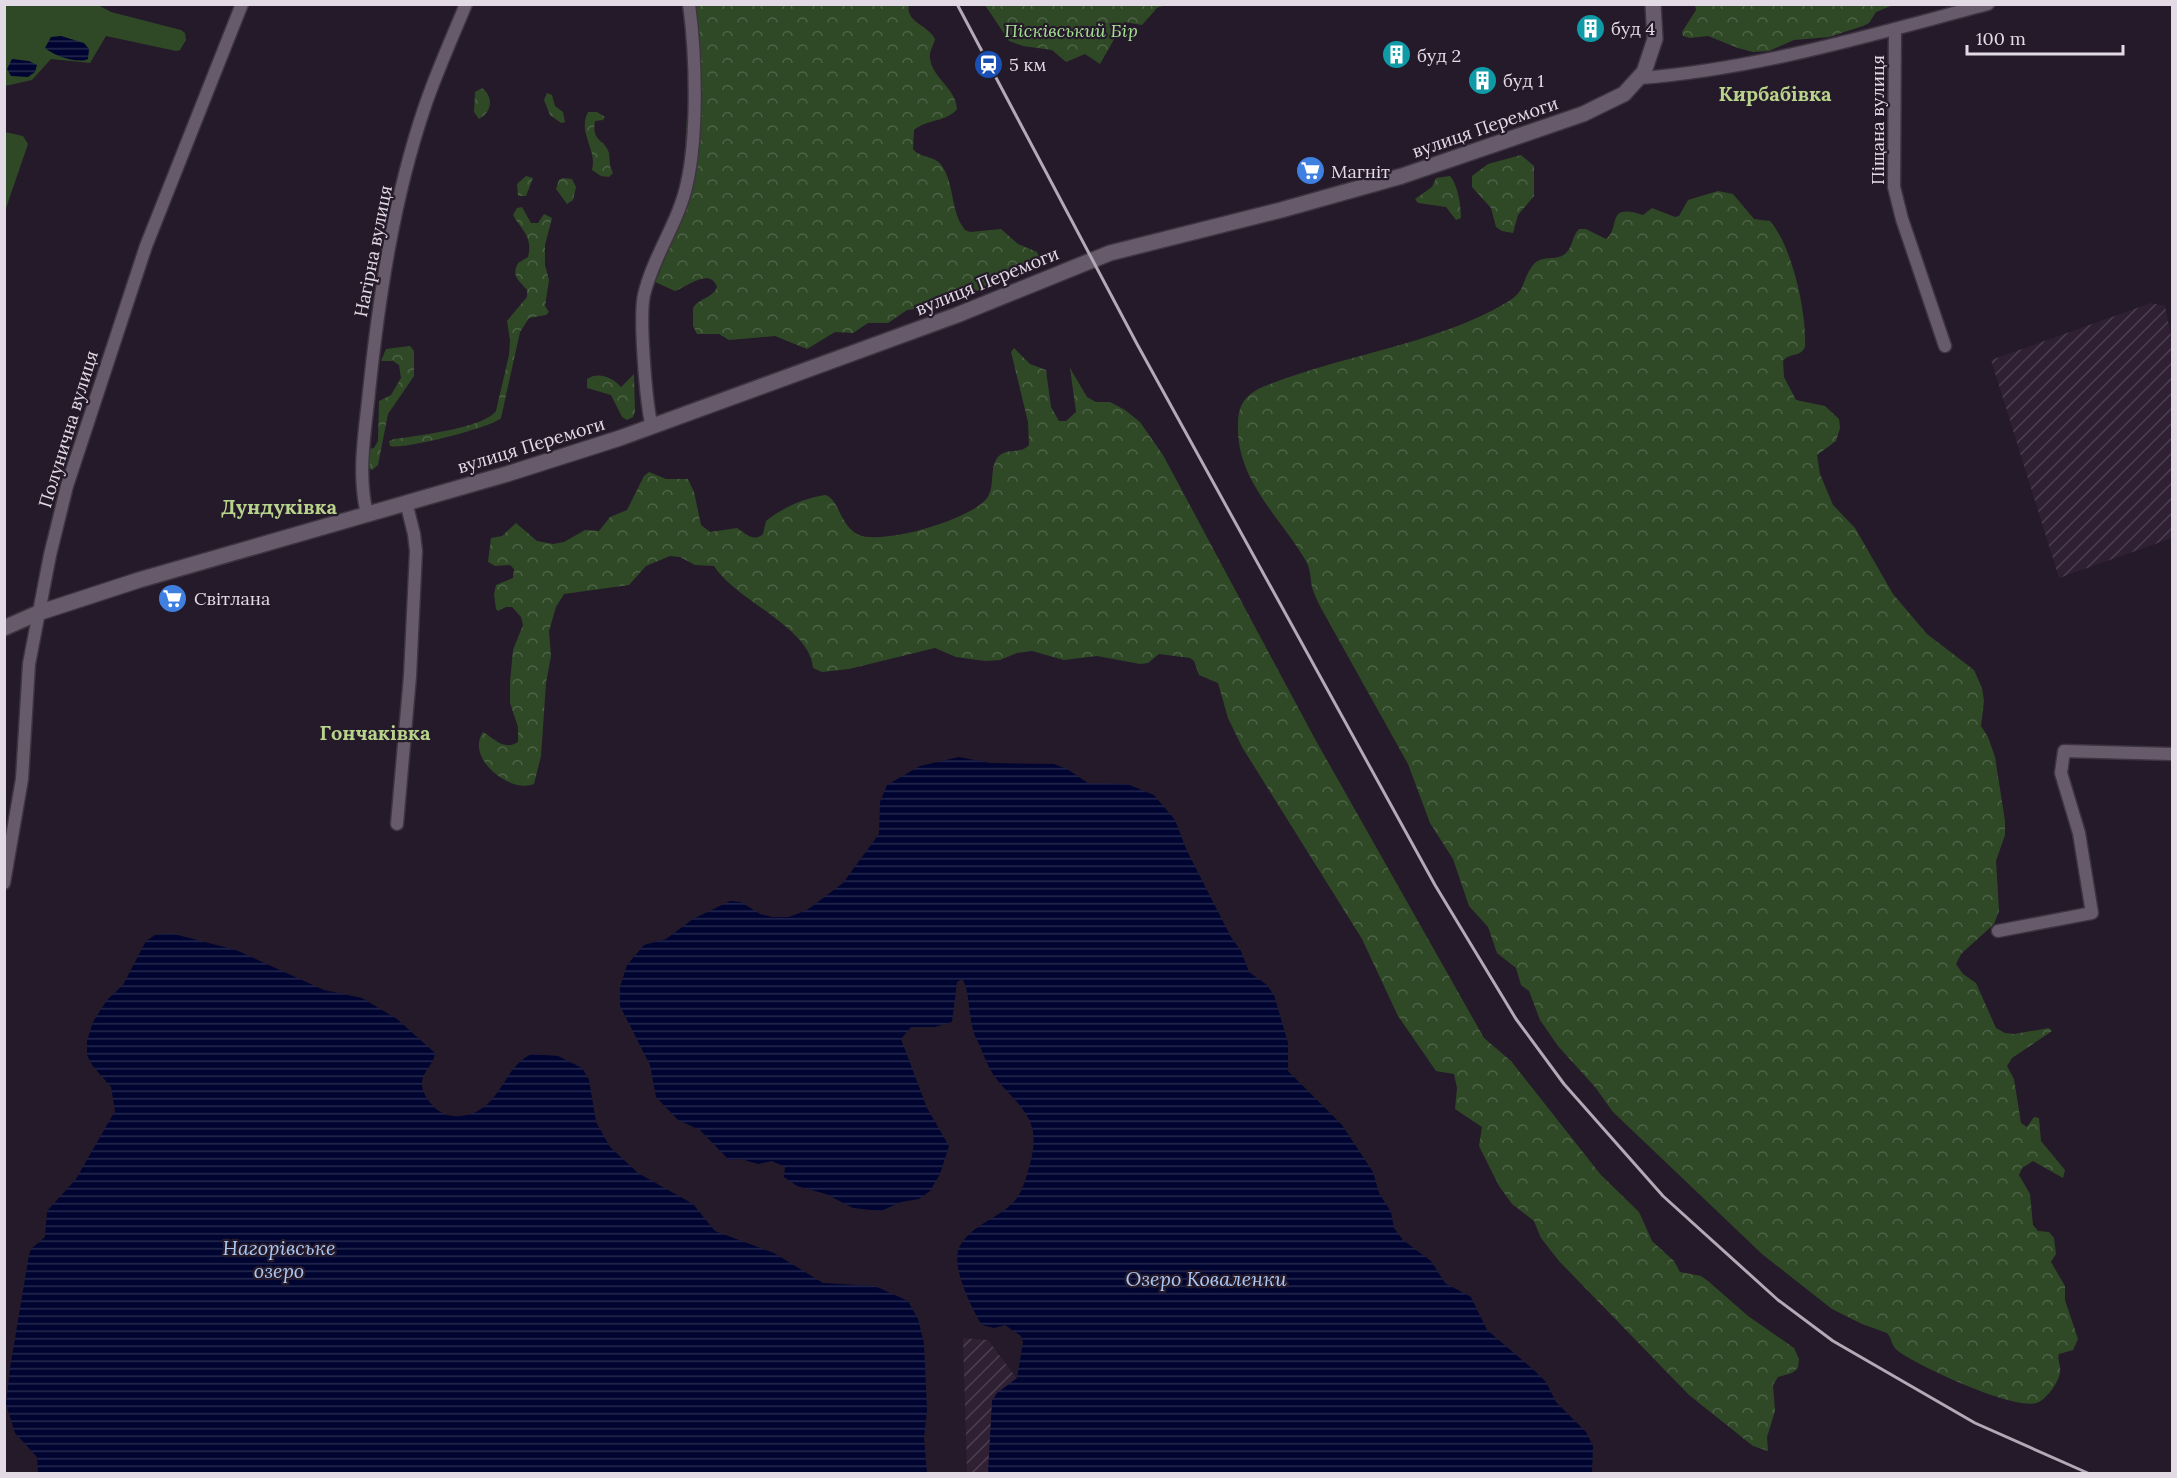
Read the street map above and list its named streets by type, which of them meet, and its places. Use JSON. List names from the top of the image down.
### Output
{
  "streets": {
    "street": [
      "Піщана вулиця",
      "вулиця Перемоги",
      "Нагірна вулиця",
      "Полунична вулиця"
    ]
  },
  "crossings": [
    ["вулиця Перемоги", "Нагірна вулиця"],
    ["вулиця Перемоги", "Полунична вулиця"]
  ],
  "districts": ["Кирбабівка", "Дундуківка", "Гончаківка"],
  "water": ["Нагорівське озеро", "Озеро Коваленки"],
  "parks": ["Пісківський Бір"],
  "places": {
    "building": ["буд 4", "буд 2", "буд 1"],
    "station": ["5 км"],
    "supermarket": ["Магніт", "Світлана"]
  },
  "scale_bar": "100 m"
}
